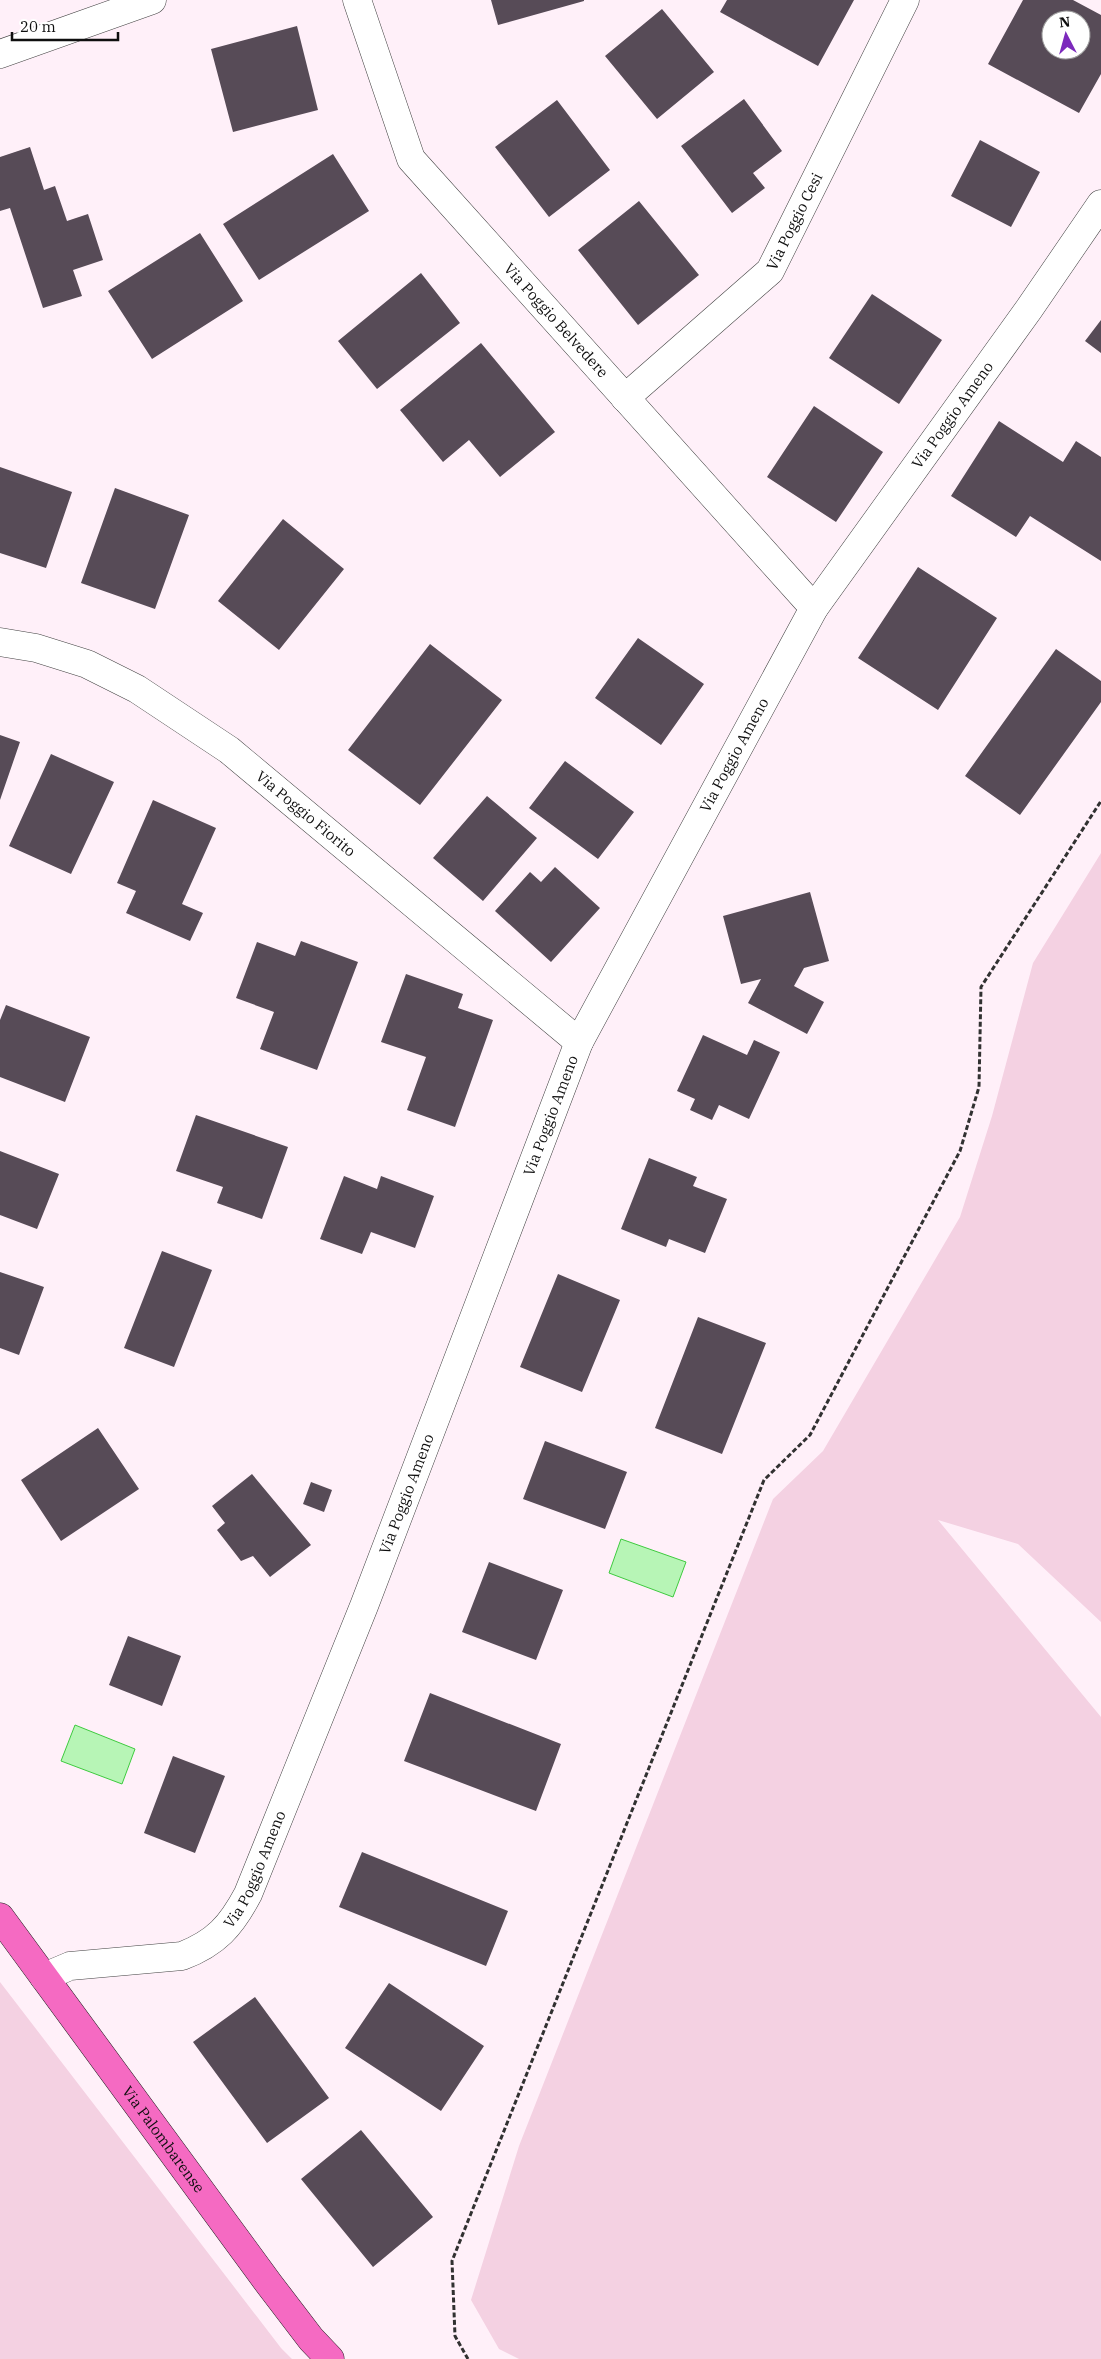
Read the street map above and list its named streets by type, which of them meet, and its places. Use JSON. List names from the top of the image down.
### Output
{
  "streets": {
    "main road": ["Via Palombarense"],
    "street": [
      "Via Poggio Cesi",
      "Via Poggio Belvedere",
      "Via Poggio Ameno",
      "Via Poggio Fiorito"
    ]
  },
  "crossings": [
    ["Via Poggio Cesi", "Via Poggio Belvedere"],
    ["Via Poggio Belvedere", "Via Poggio Ameno"],
    ["Via Poggio Ameno", "Via Poggio Fiorito"],
    ["Via Poggio Ameno", "Via Palombarense"]
  ],
  "scale_bar": "20 m",
  "north": "top"
}
